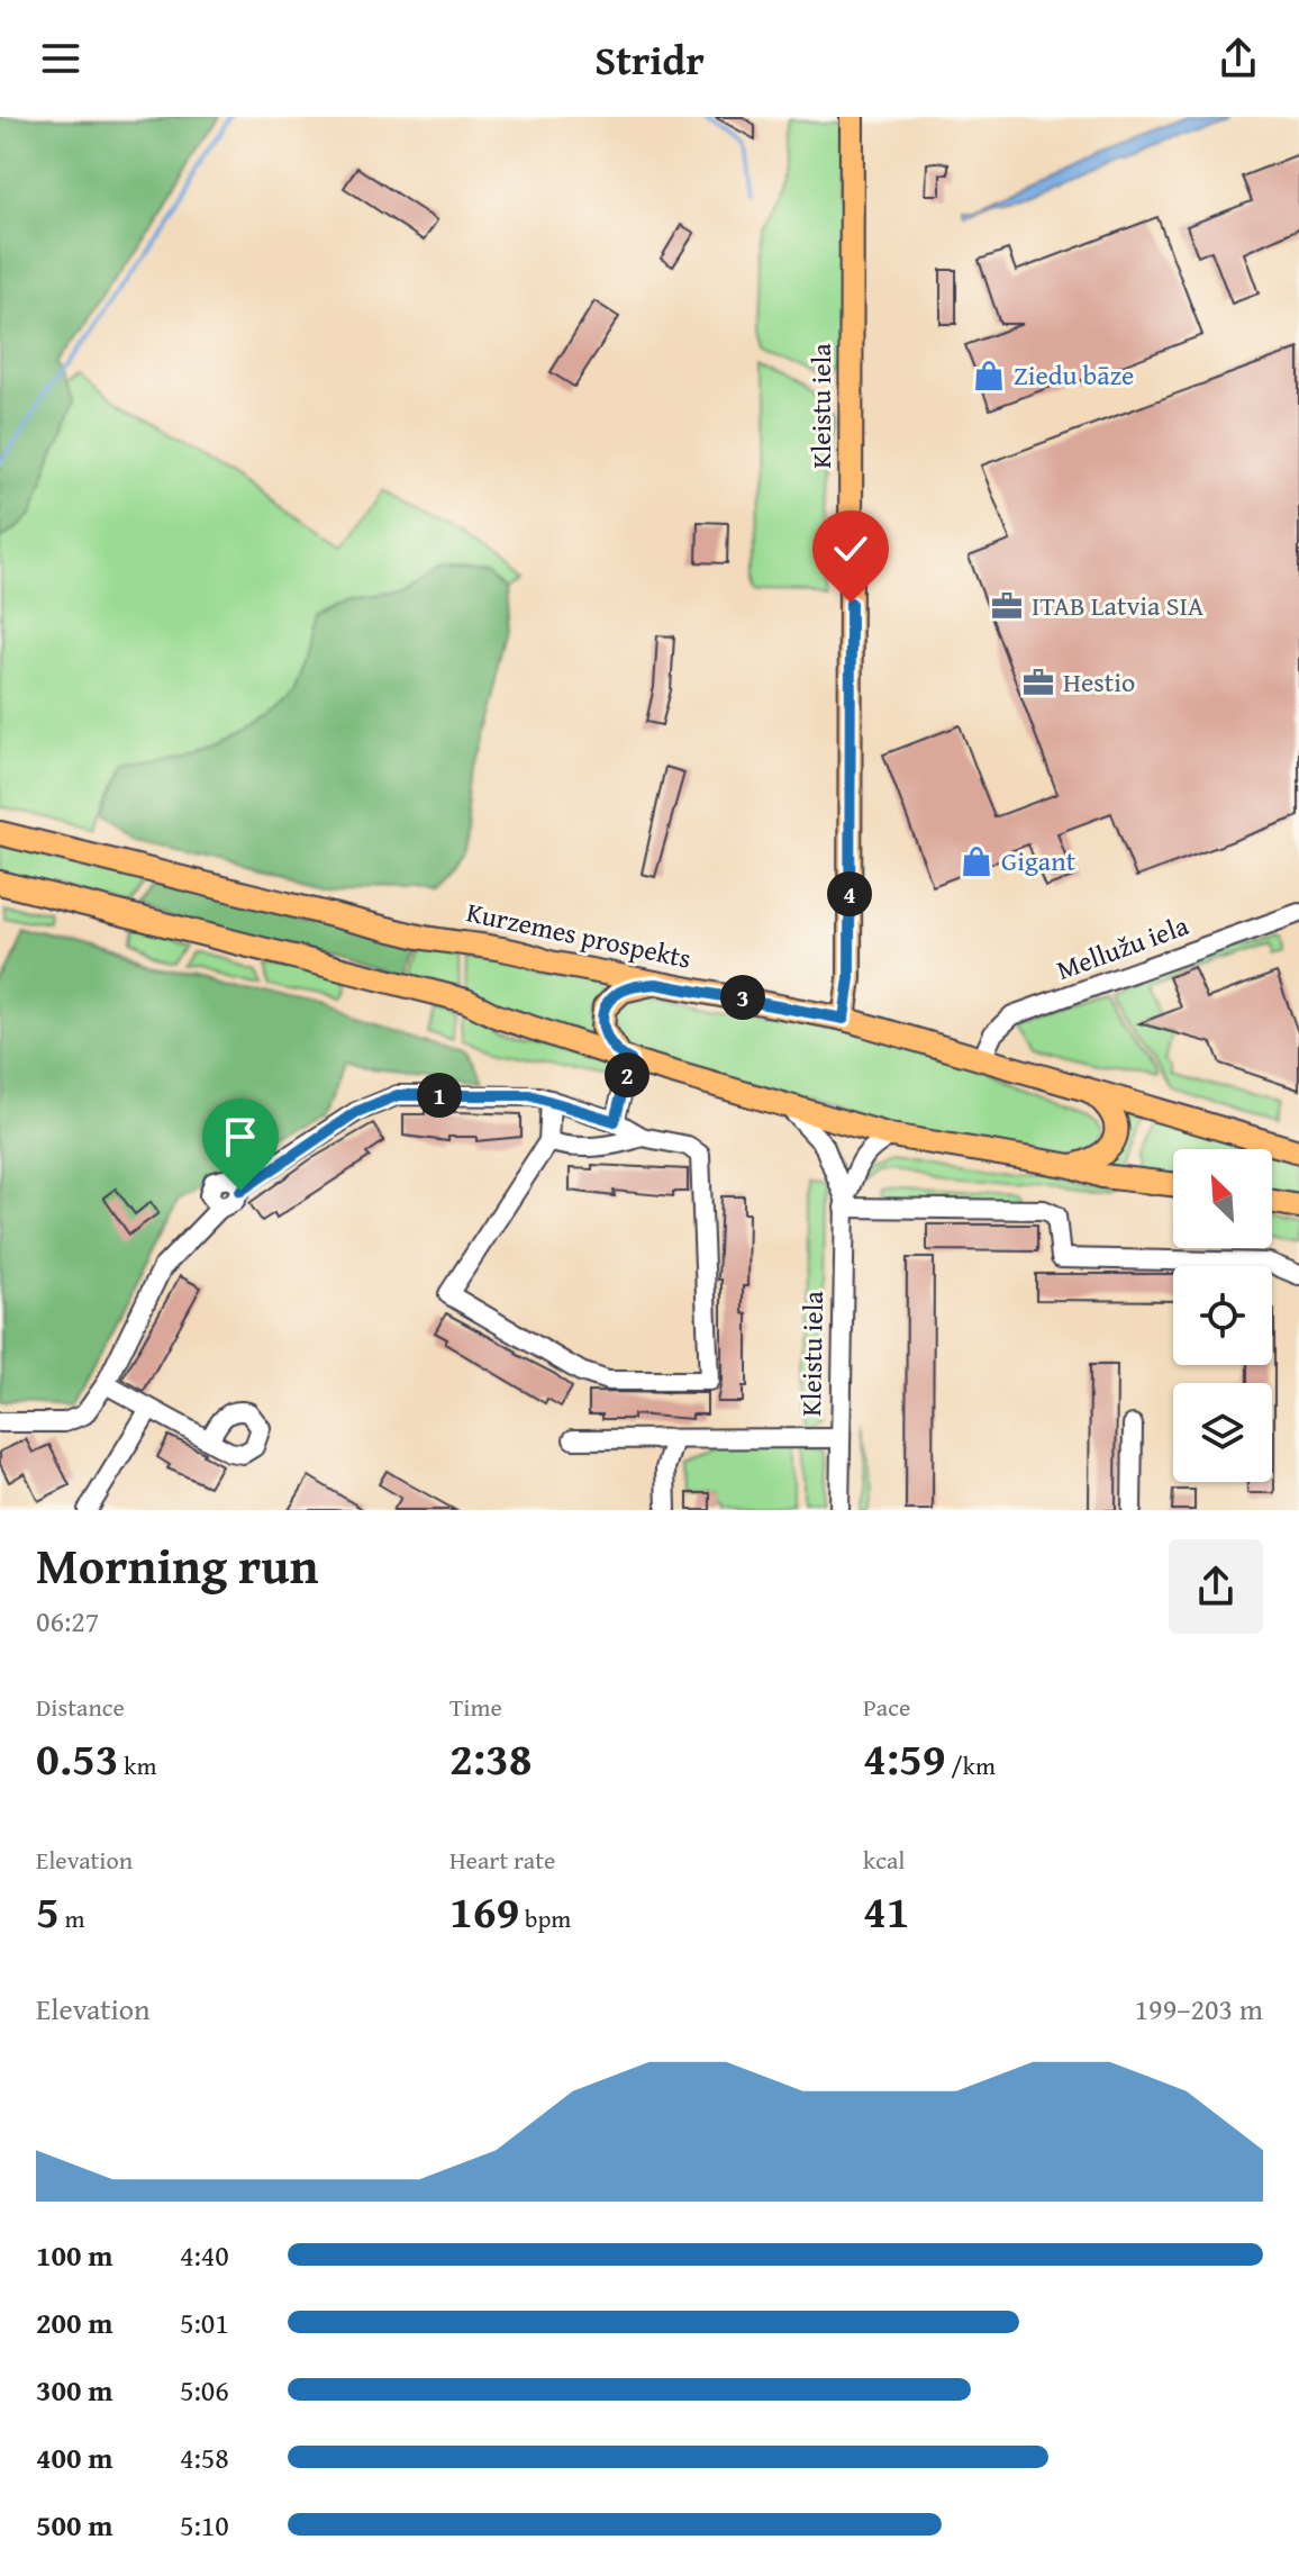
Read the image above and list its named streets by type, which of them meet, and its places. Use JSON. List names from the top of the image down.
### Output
{
  "streets": {
    "main road": ["Kleistu iela", "Kurzemes prospekts"],
    "street": ["Mellužu iela"]
  },
  "crossings": [
    ["Kleistu iela", "Kurzemes prospekts"],
    ["Kurzemes prospekts", "Mellužu iela"]
  ],
  "places": {
    "shop": ["Ziedu bāze", "Gigant"],
    "office": ["ITAB Latvia SIA", "Hestio"]
  },
  "north": "top left",
  "page": {
    "header": "Stridr",
    "pins": [
      "4",
      "3",
      "2",
      "1"
    ],
    "heading": ["Morning run", "06:27"],
    "stats": [
      ["Distance", "0.53 km"],
      ["Time", "2:38"],
      ["Pace", "4:59 /km"],
      ["Elevation", "5 m"],
      ["Heart rate", "169 bpm"],
      ["kcal", "41"]
    ],
    "chart": ["Elevation", "199–203 m"],
    "list": [
      {
        "name": "100 m",
        "note": "4:40"
      },
      {
        "name": "200 m",
        "note": "5:01"
      },
      {
        "name": "300 m",
        "note": "5:06"
      },
      {
        "name": "400 m",
        "note": "4:58"
      },
      {
        "name": "500 m",
        "note": "5:10"
      }
    ]
  }
}
